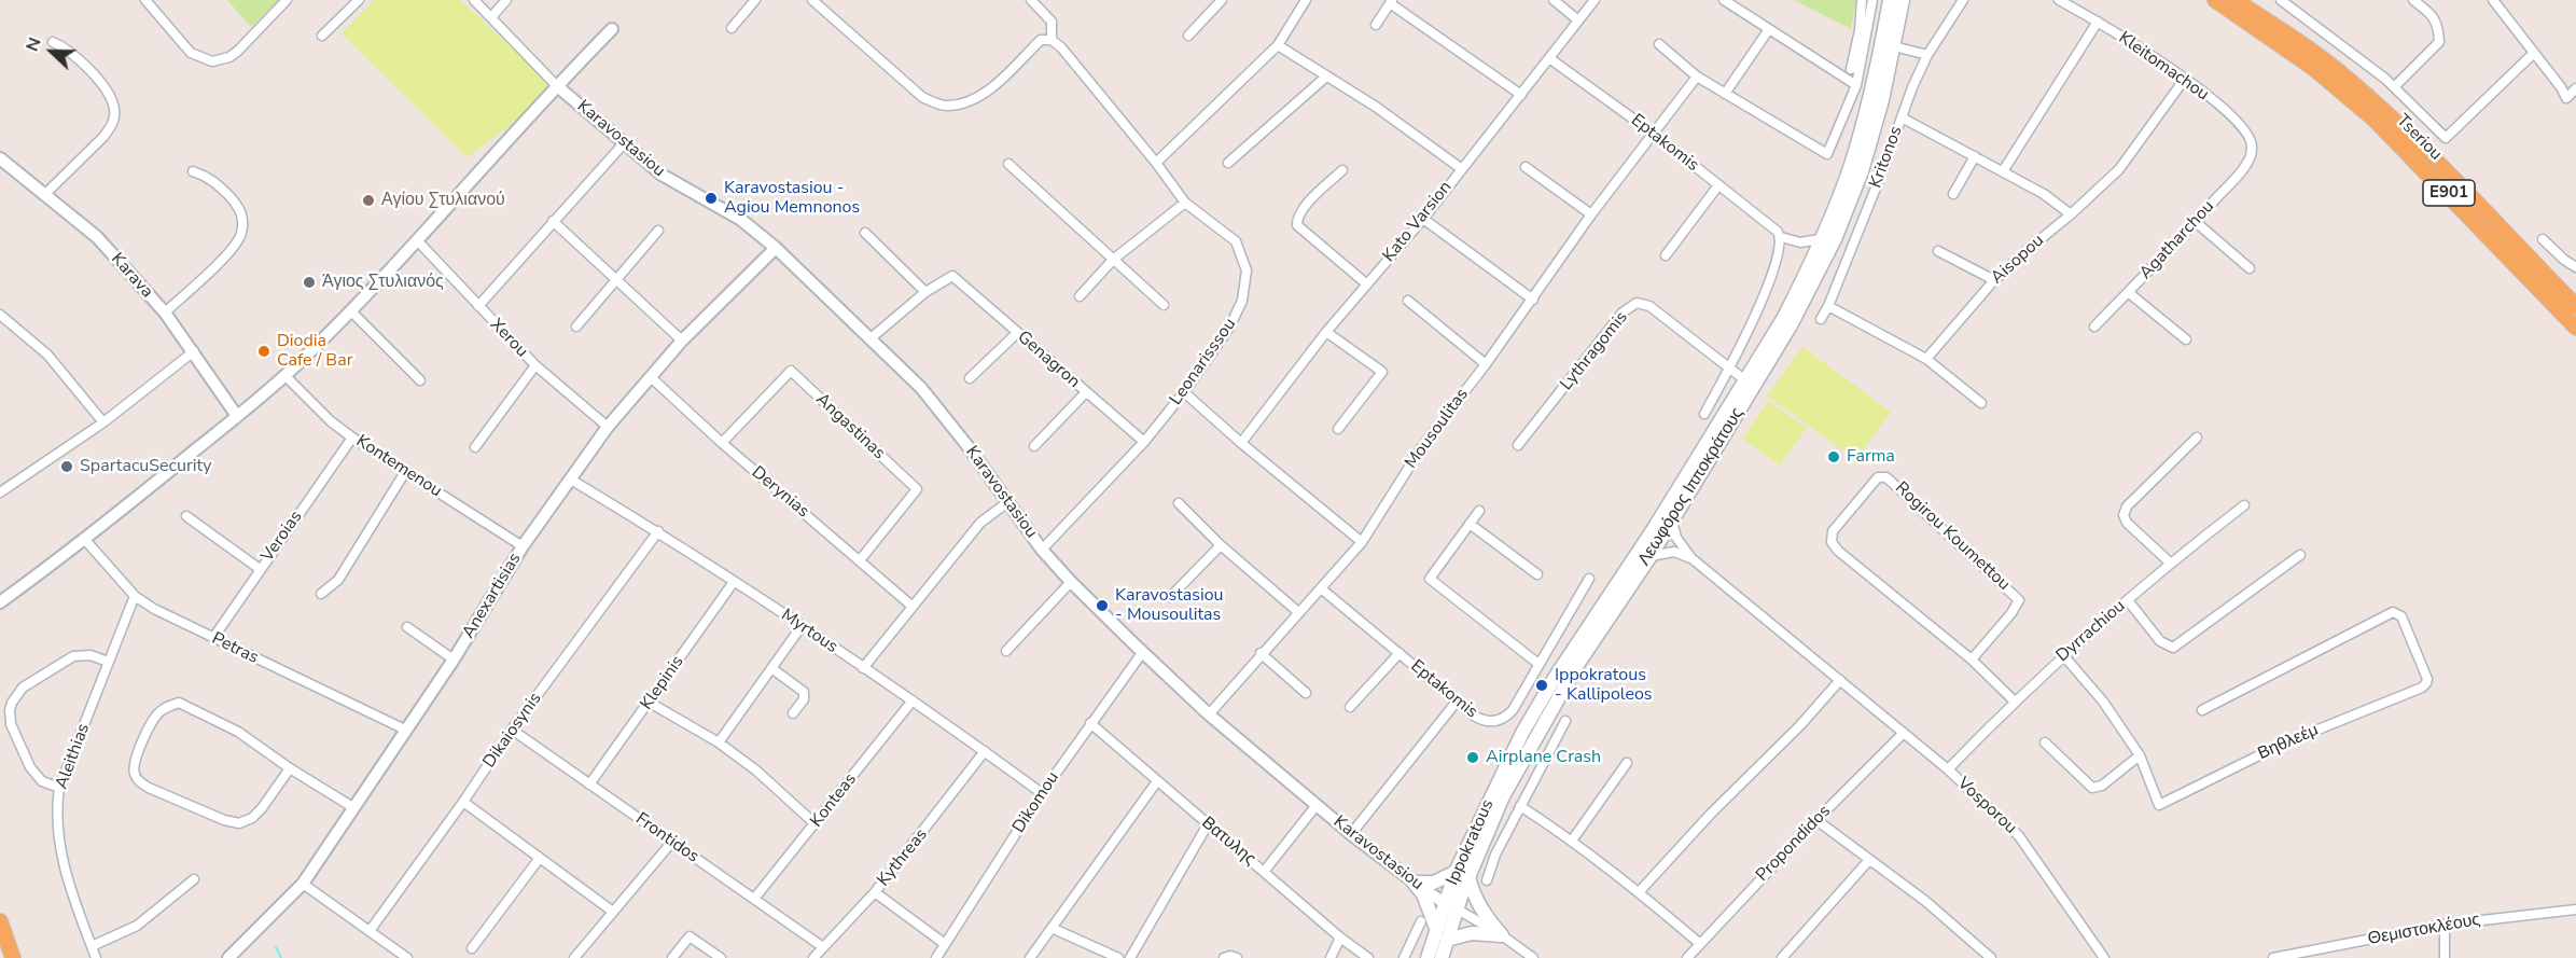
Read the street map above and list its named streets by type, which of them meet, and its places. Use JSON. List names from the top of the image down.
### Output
{
  "streets": {
    "main road": [
      "Tseriou",
      "E901",
      "Λεωφόρος Ιπποκράτους",
      "Ippokratous"
    ],
    "street": [
      "Kleitomachou",
      "Karavostasiou",
      "Eptakomis",
      "Kritonos",
      "Kato Varsion",
      "Agatharchou",
      "Aisopou",
      "Karava",
      "Xerou",
      "Lythragomis",
      "Genagron",
      "Leonarisssou",
      "Angastinas",
      "Mousoulitas",
      "Kontemenou",
      "Derynias",
      "Veroias",
      "Rogirou Koumettou",
      "Anexartisias",
      "Myrtous",
      "Dyrrachiou",
      "Petras",
      "Klepinis",
      "Dikaiosynis",
      "Βηθλεέμ",
      "Aleithias",
      "Konteas",
      "Dikomou",
      "Vosporou",
      "Frontidos",
      "Βατυλης",
      "Propondidos",
      "Kythreas",
      "Θεμιστοκλέους"
    ]
  },
  "crossings": [
    ["Kleitomachou", "Agatharchou"],
    ["Kleitomachou", "Aisopou"],
    ["Karavostasiou", "Leonarisssou"],
    ["Karavostasiou", "Mousoulitas"],
    ["Karavostasiou", "Λεωφόρος Ιπποκράτους"],
    ["Karavostasiou", "Anexartisias"],
    ["Karavostasiou", "Dikomou"],
    ["Eptakomis", "Kato Varsion"],
    ["Eptakomis", "Mousoulitas"],
    ["Xerou", "Anexartisias"],
    ["Lythragomis", "Λεωφόρος Ιπποκράτους"],
    ["Genagron", "Leonarisssou"],
    ["Angastinas", "Derynias"],
    ["Kontemenou", "Veroias"],
    ["Kontemenou", "Anexartisias"],
    ["Λεωφόρος Ιπποκράτους", "Ippokratous"],
    ["Derynias", "Anexartisias"],
    ["Veroias", "Petras"],
    ["Rogirou Koumettou", "Dyrrachiou"],
    ["Anexartisias", "Myrtous"],
    ["Anexartisias", "Petras"],
    ["Myrtous", "Klepinis"],
    ["Myrtous", "Dikaiosynis"],
    ["Myrtous", "Konteas"],
    ["Myrtous", "Dikomou"],
    ["Myrtous", "Kythreas"],
    ["Dyrrachiou", "Vosporou"],
    ["Petras", "Aleithias"],
    ["Klepinis", "Frontidos"],
    ["Dikaiosynis", "Frontidos"],
    ["Konteas", "Frontidos"],
    ["Dikomou", "Βατυλης"],
    ["Vosporou", "Propondidos"],
    ["Frontidos", "Kythreas"]
  ],
  "places": [
    "Karavostasiou - Agiou Memnonos",
    "Αγίου Στυλιανού",
    "Άγιος Στυλιανός",
    "Diodia Cafe / Bar",
    "Farma",
    "SpartacuSecurity",
    "Karavostasiou - Mousoulitas",
    "Ippokratous - Kallipoleos",
    "Airplane Crash"
  ],
  "north": "left"
}
